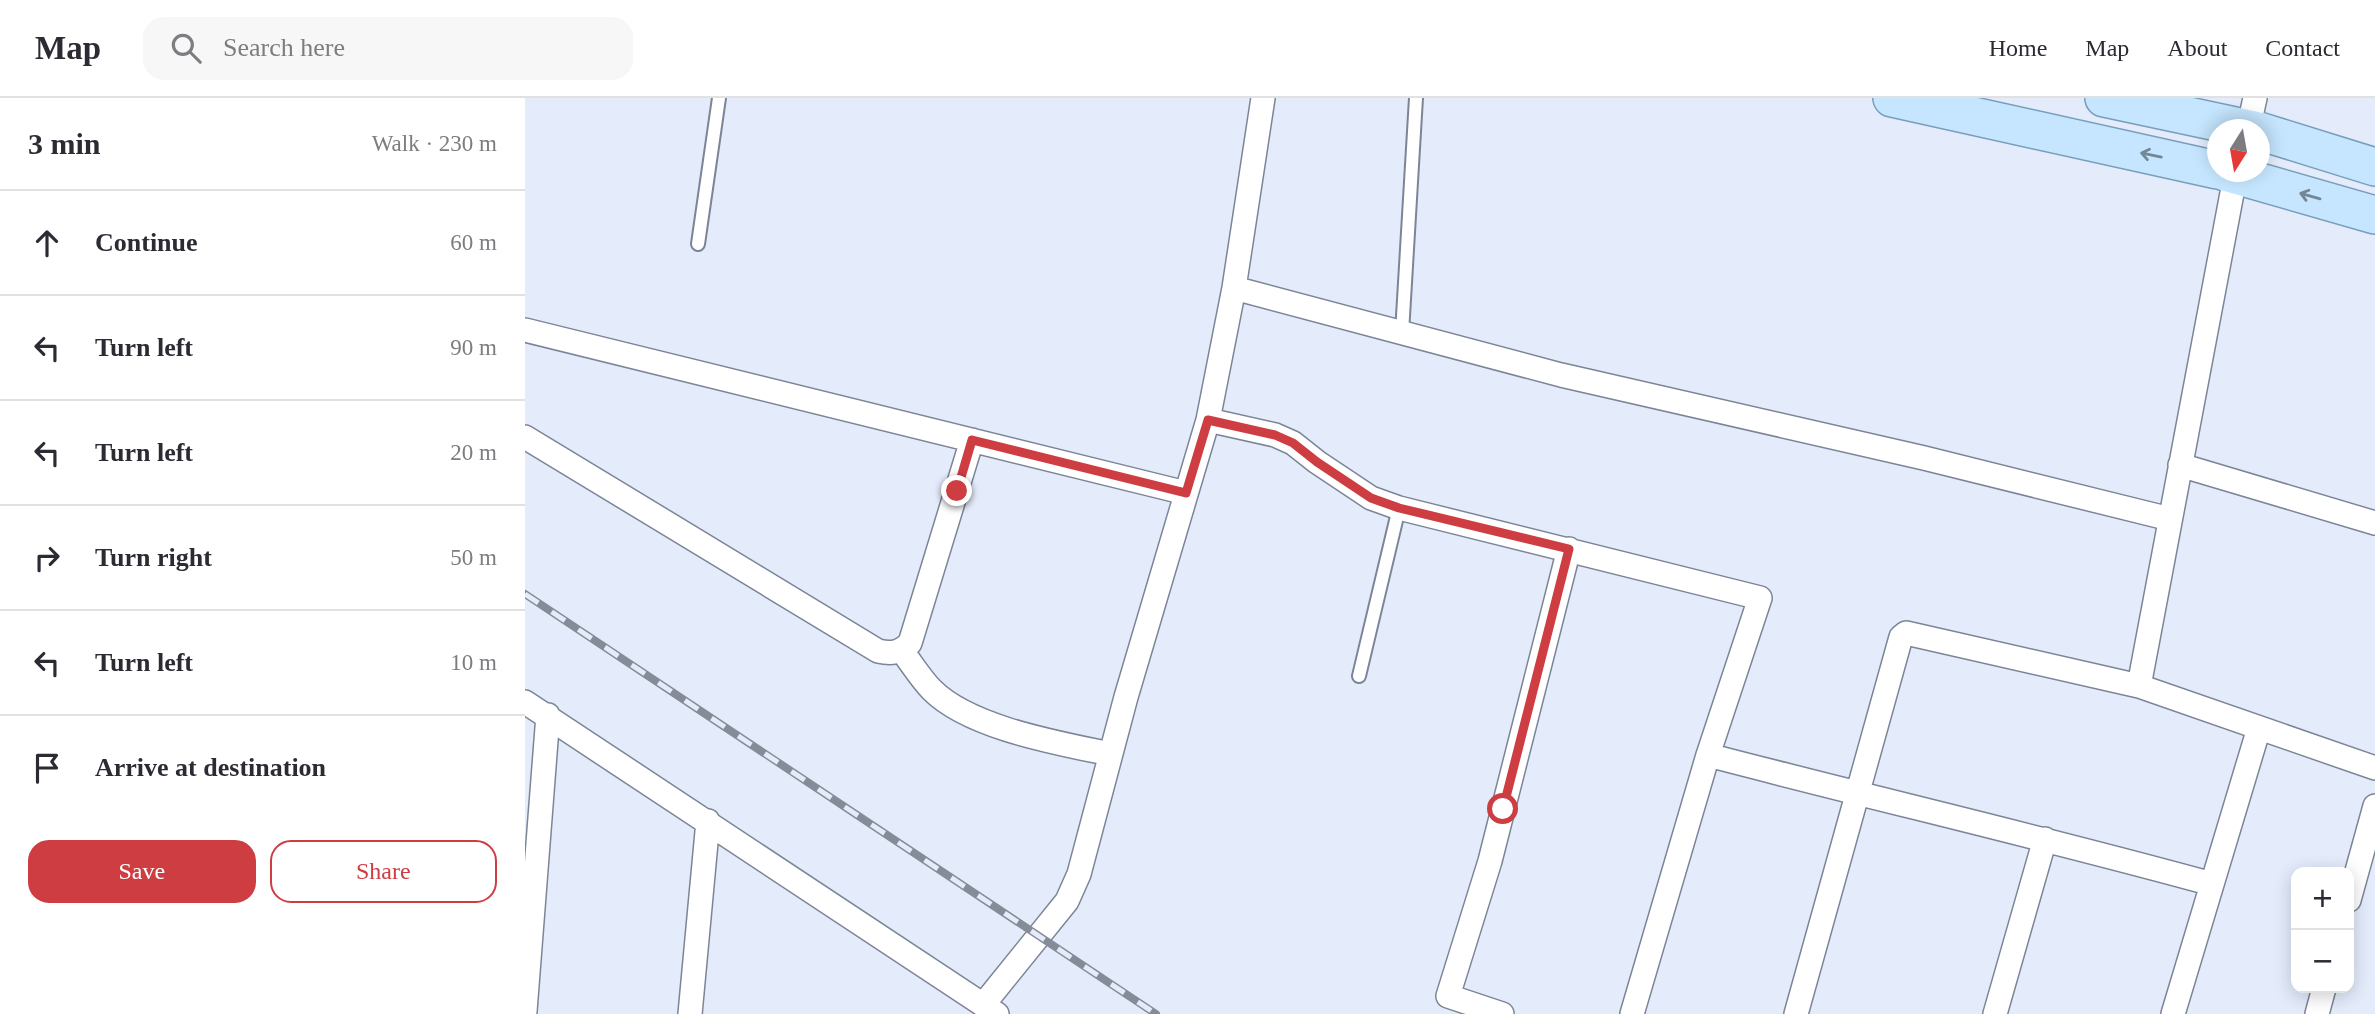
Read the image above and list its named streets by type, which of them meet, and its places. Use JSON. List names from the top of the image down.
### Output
{
  "north": "bottom",
  "page": {
    "header": "Map",
    "search": "Search here",
    "nav": [
      "Home",
      "Map",
      "About",
      "Contact"
    ],
    "heading": ["3 min", "Walk · 230 m"],
    "list": [
      ["Continue", "60 m"],
      ["Turn left", "90 m"],
      ["Turn left", "20 m"],
      ["Turn right", "50 m"],
      ["Turn left", "10 m"],
      "Arrive at destination"
    ],
    "buttons": ["Save", "Share"],
    "map_buttons": ["+", "−"]
  }
}
